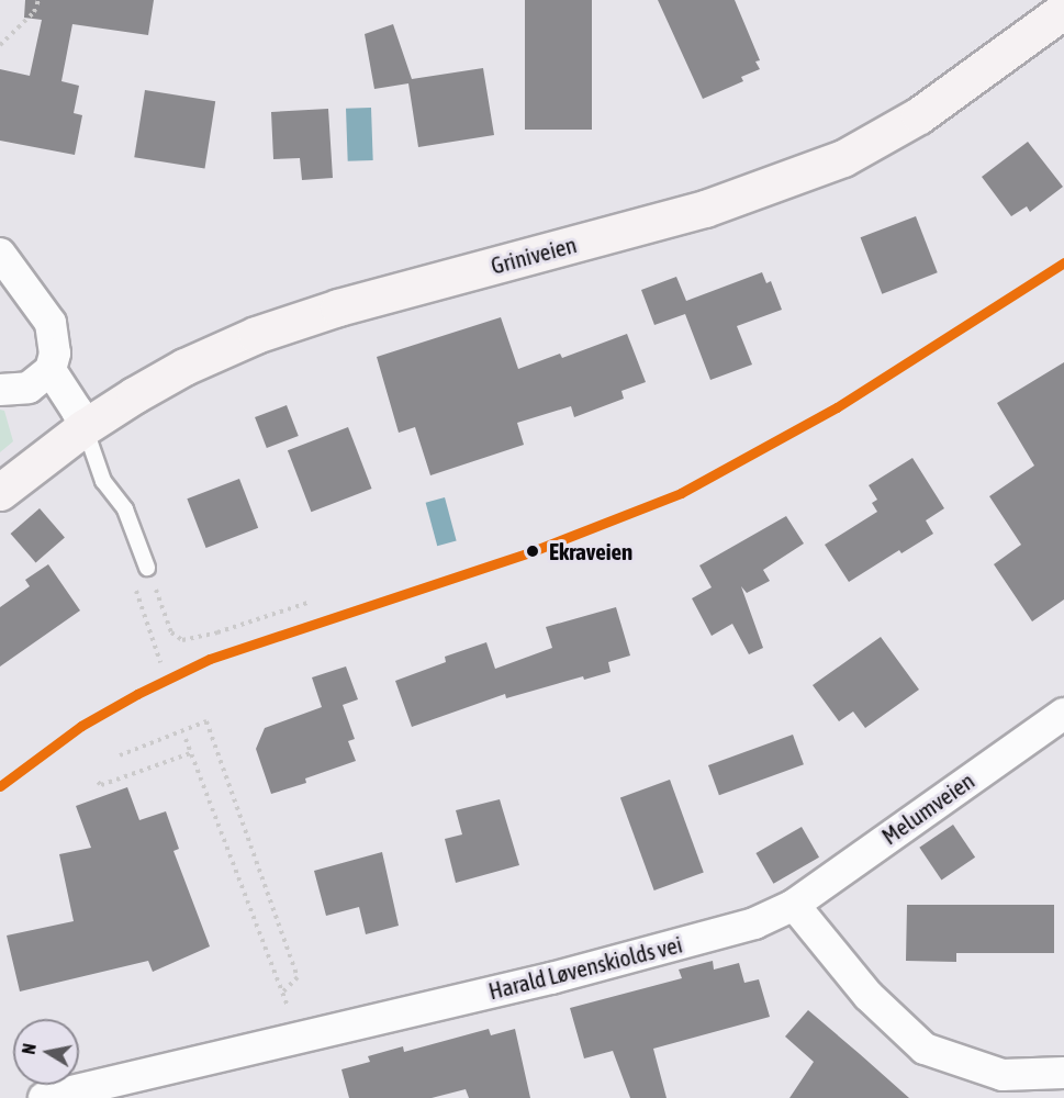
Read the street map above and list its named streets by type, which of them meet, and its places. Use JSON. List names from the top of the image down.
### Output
{
  "streets": {
    "main road": ["Griniveien"],
    "street": ["Melumveien", "Harald Løvenskiolds vei"]
  },
  "crossings": [
    ["Melumveien", "Harald Løvenskiolds vei"]
  ],
  "places": ["Ekraveien"],
  "north": "left"
}
